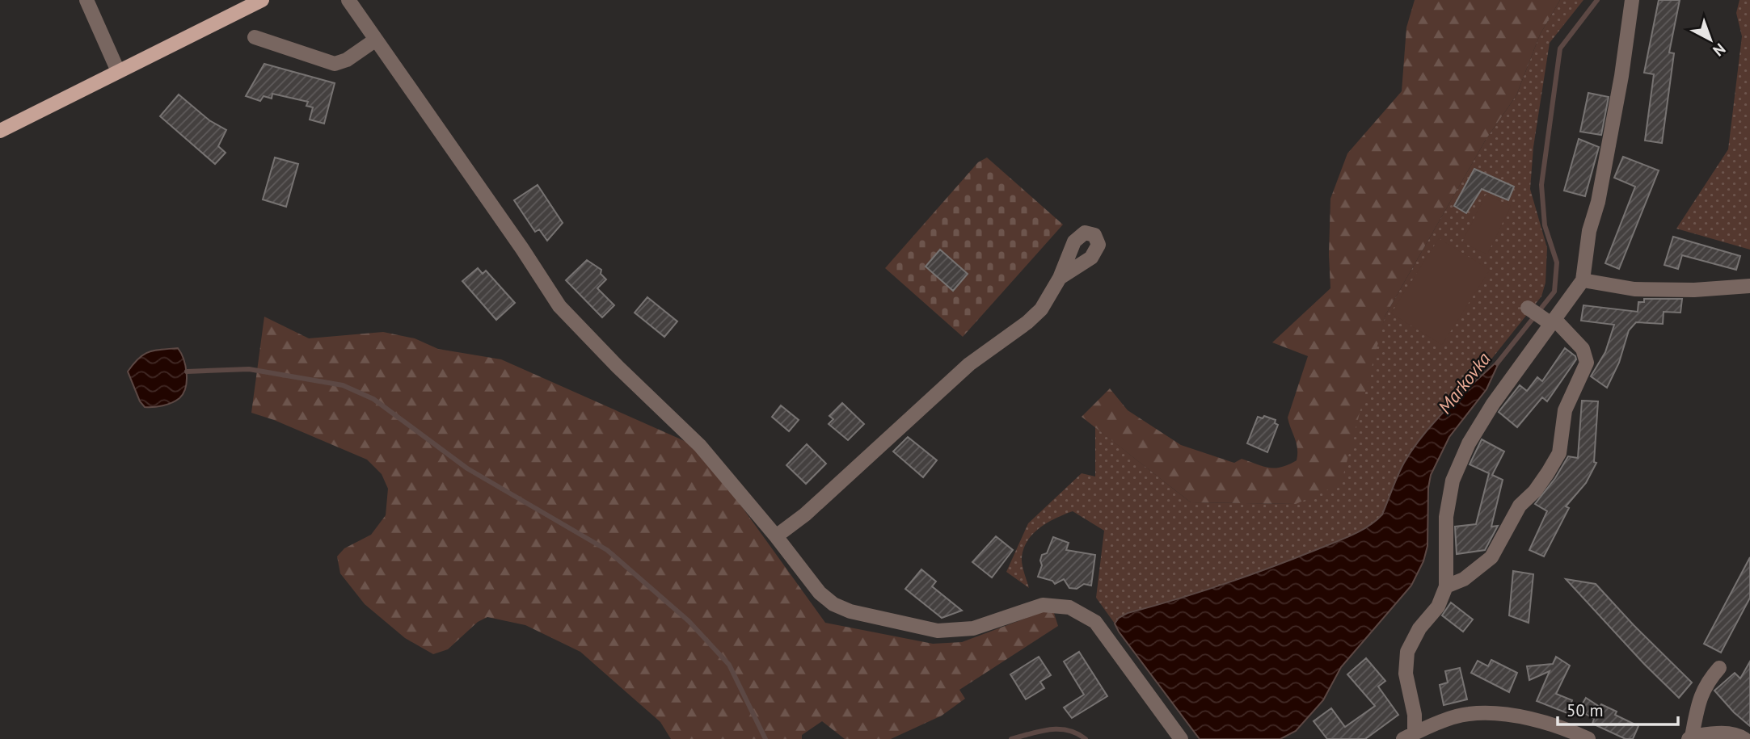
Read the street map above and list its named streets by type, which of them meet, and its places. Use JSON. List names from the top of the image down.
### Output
{
  "water": ["Markovka"],
  "scale_bar": "50 m",
  "north": "bottom right"
}
